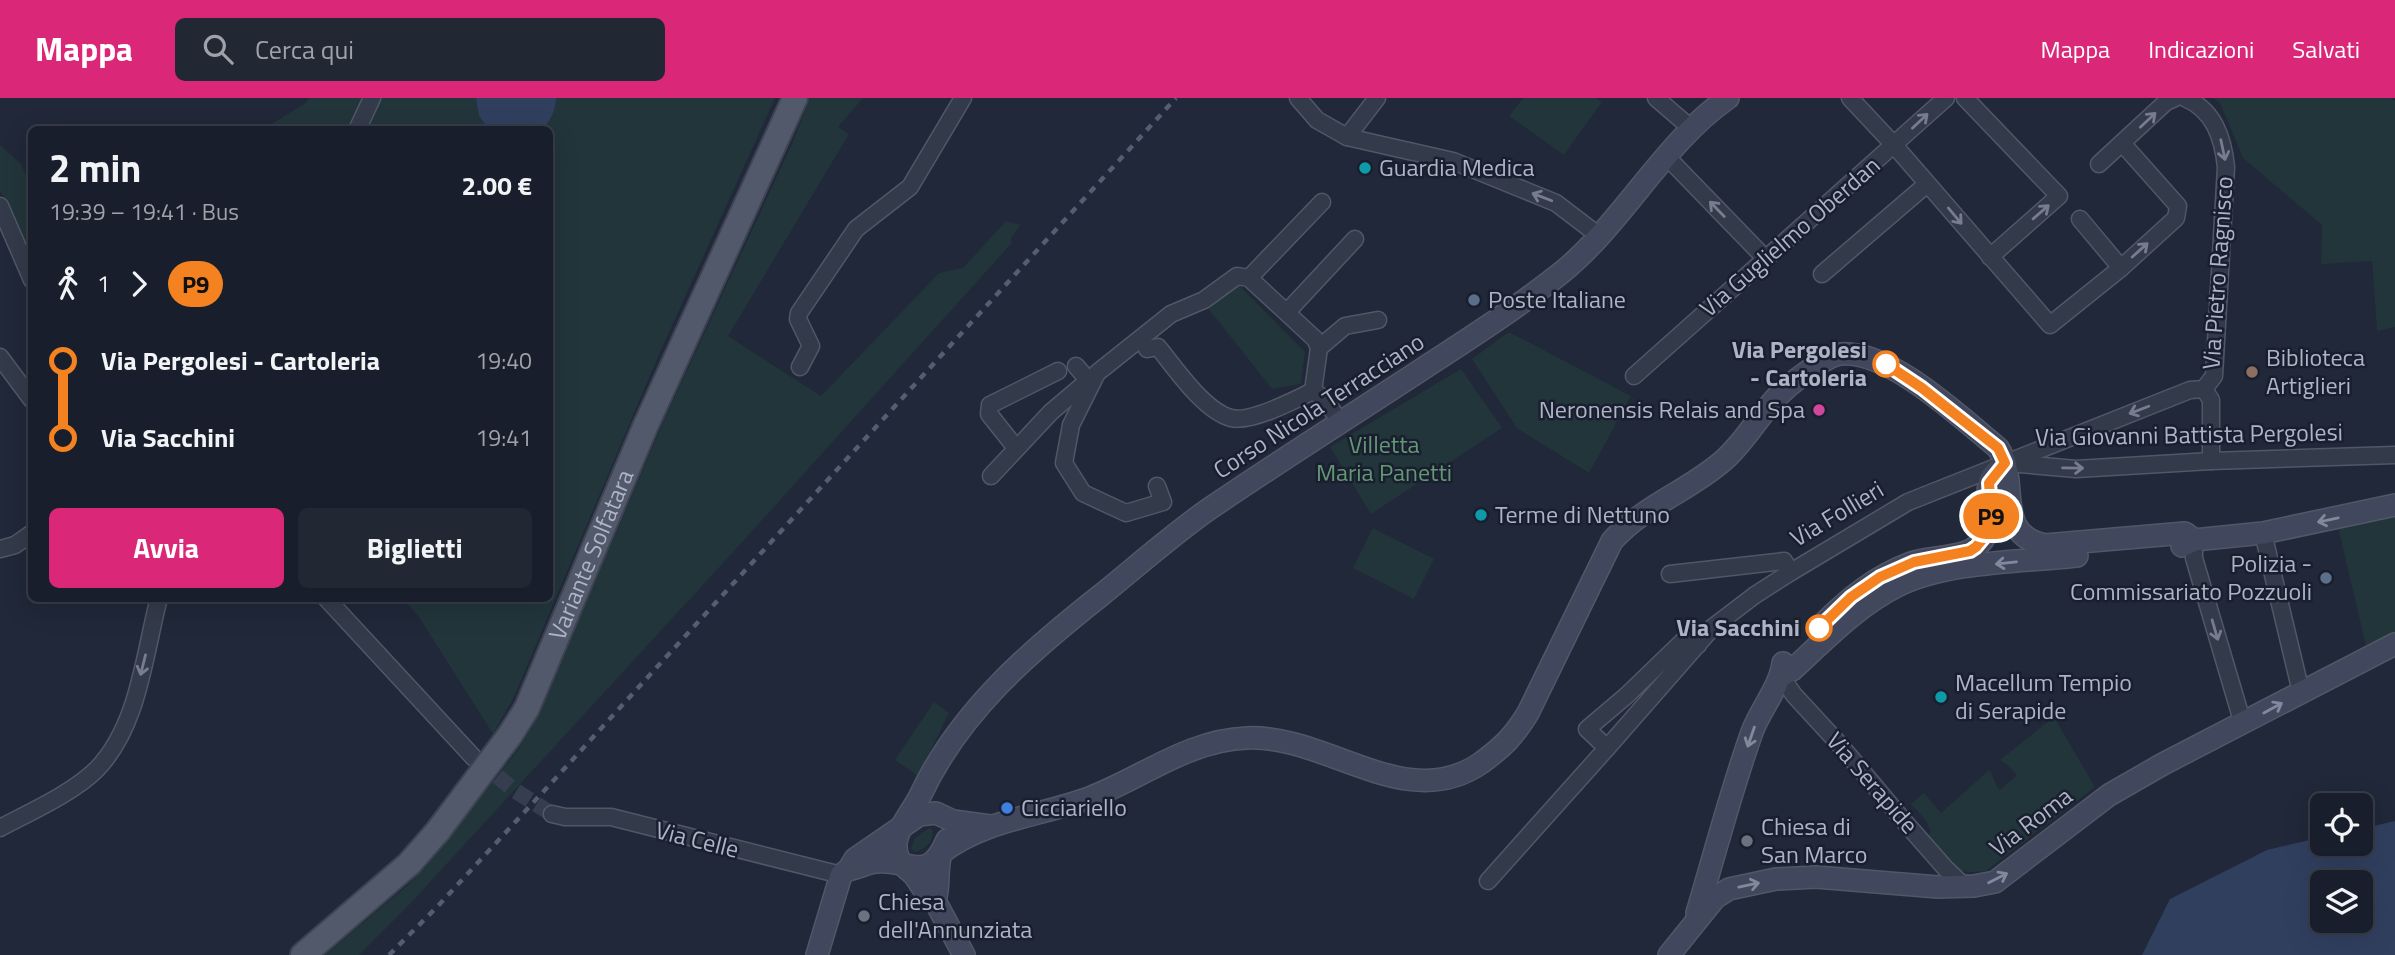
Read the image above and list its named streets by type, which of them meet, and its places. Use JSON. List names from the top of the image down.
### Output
{
  "streets": {
    "main road": ["Variante Solfatara"],
    "street": [
      "Via Guglielmo Oberdan",
      "Via Pietro Ragnisco",
      "Corso Nicola Terracciano",
      "Via Giovanni Battista Pergolesi",
      "Via Follieri",
      "Via Serapide",
      "Via Roma",
      "Via Celle"
    ]
  },
  "crossings": [
    ["Via Pietro Ragnisco", "Via Giovanni Battista Pergolesi"],
    ["Via Pietro Ragnisco", "Via Follieri"],
    ["Corso Nicola Terracciano", "Via Giovanni Battista Pergolesi"],
    ["Via Giovanni Battista Pergolesi", "Via Follieri"],
    ["Via Serapide", "Via Roma"]
  ],
  "one_way": ["Via Pietro Ragnisco", "Via Roma"],
  "parks": ["Villetta Maria Panetti"],
  "places": [
    "Guardia Medica",
    "Poste Italiane",
    "Via Pergolesi - Cartoleria",
    "Biblioteca Artiglieri",
    "Neronensis Relais and Spa",
    "Terme di Nettuno",
    "Polizia - Commissariato Pozzuoli",
    "Via Sacchini",
    "Macellum Tempio di Serapide",
    "Cicciariello",
    "Chiesa di San Marco",
    "Chiesa dell'Annunziata"
  ],
  "lines": ["bus line P9"],
  "page": {
    "header": "Mappa",
    "search": "Cerca qui",
    "nav": ["Mappa", "Indicazioni", "Salvati"],
    "on_map": "P9",
    "heading": ["2 min", "19:39 – 19:41 · Bus", "2.00 €"],
    "legs": ["1", "P9"],
    "list": [
      {
        "name": "Via Pergolesi - Cartoleria",
        "value": "19:40"
      },
      {
        "name": "Via Sacchini",
        "value": "19:41"
      }
    ],
    "buttons": ["Avvia", "Biglietti"]
  }
}
